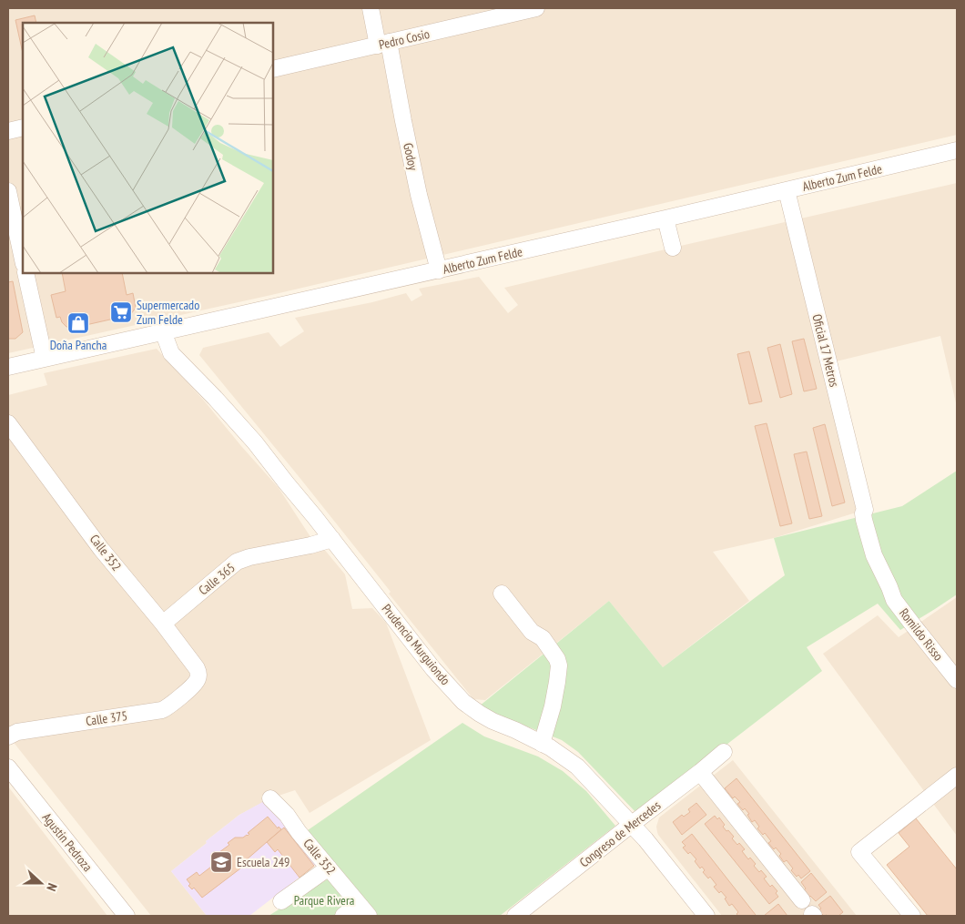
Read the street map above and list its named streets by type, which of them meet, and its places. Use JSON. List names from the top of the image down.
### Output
{
  "streets": {
    "street": [
      "Pedro Cosio",
      "Godoy",
      "Alberto Zum Felde",
      "Oficial 17 Metros",
      "Calle 352",
      "Calle 365",
      "Romildo Risso",
      "Prudencio Murguiondo",
      "Calle 375",
      "Congreso de Mercedes",
      "Agustín Pedroza"
    ]
  },
  "crossings": [
    ["Pedro Cosio", "Godoy"],
    ["Godoy", "Alberto Zum Felde"],
    ["Alberto Zum Felde", "Oficial 17 Metros"],
    ["Alberto Zum Felde", "Prudencio Murguiondo"],
    ["Oficial 17 Metros", "Romildo Risso"],
    ["Calle 352", "Calle 365"],
    ["Calle 352", "Calle 375"],
    ["Calle 365", "Prudencio Murguiondo"],
    ["Prudencio Murguiondo", "Congreso de Mercedes"]
  ],
  "parks": ["Parque Rivera"],
  "places": {
    "supermarket": ["Supermercado Zum Felde"],
    "shop": ["Doña Pancha"],
    "school or university": ["Escuela 249"]
  },
  "north": "right"
}
